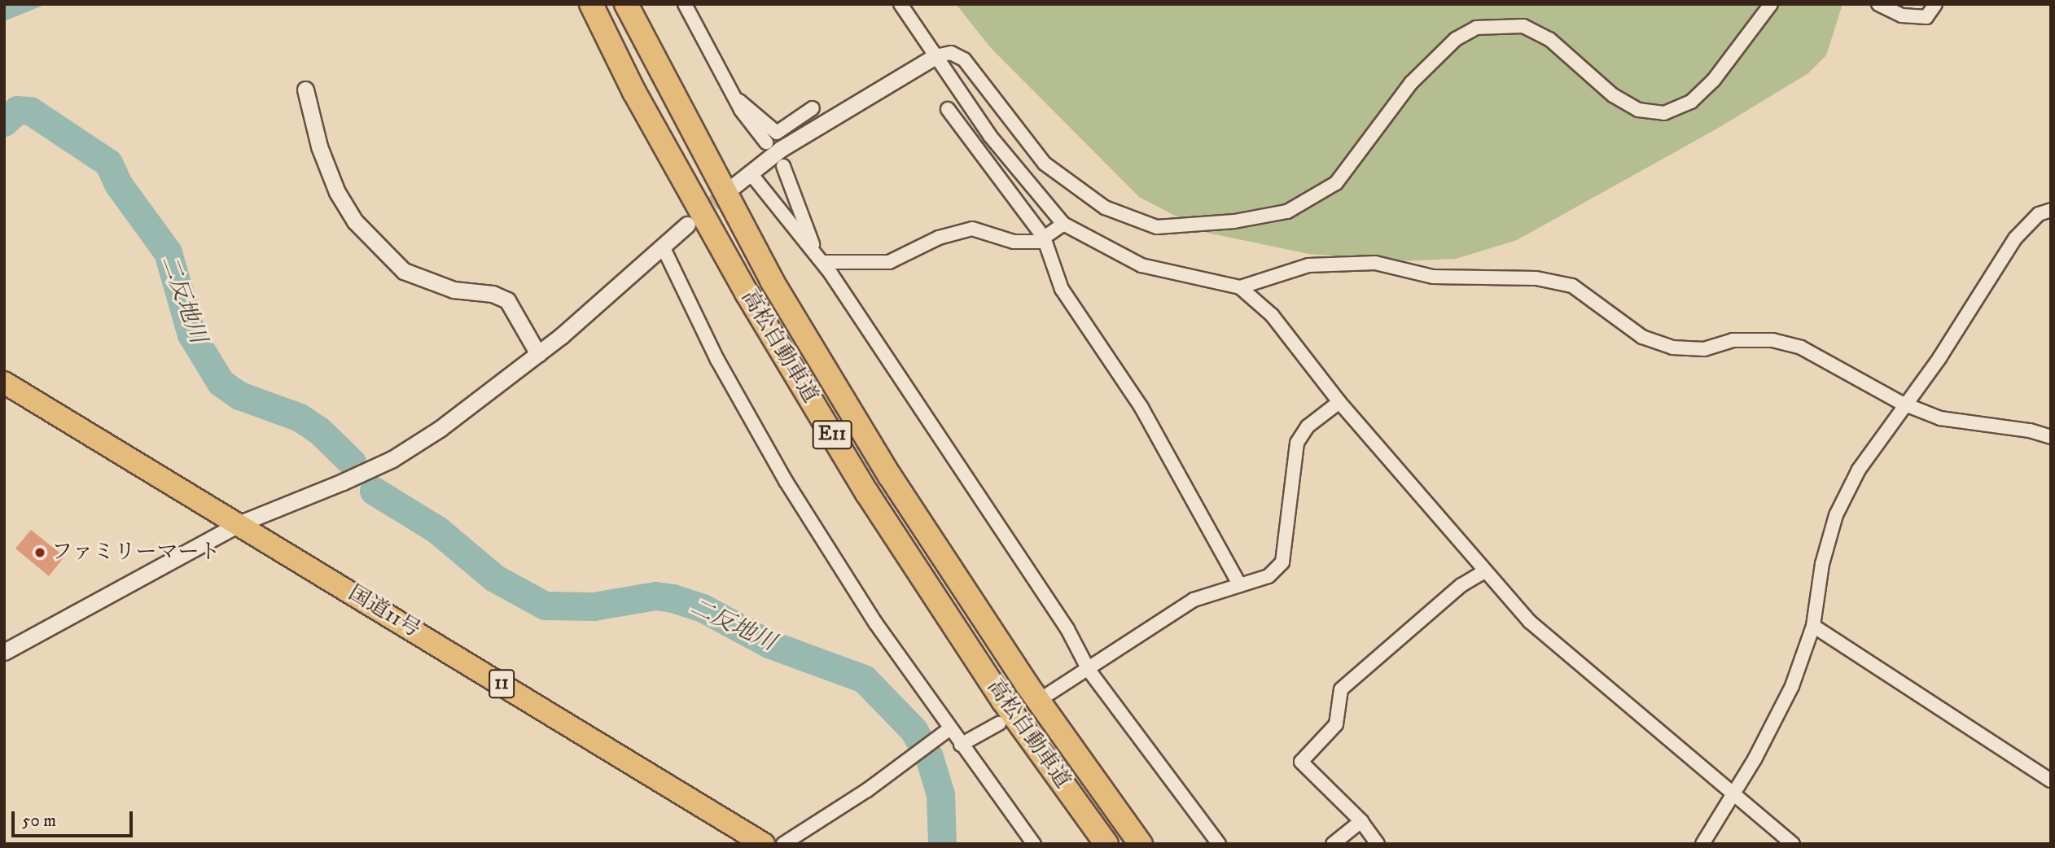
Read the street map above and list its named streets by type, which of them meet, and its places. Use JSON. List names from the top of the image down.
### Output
{
  "streets": {
    "highway": [
      "高松自動車道",
      "E11",
      "国道11号",
      "11"
    ]
  },
  "water": ["二反地川"],
  "places": ["ファミリーマート"],
  "scale_bar": "50 m"
}
